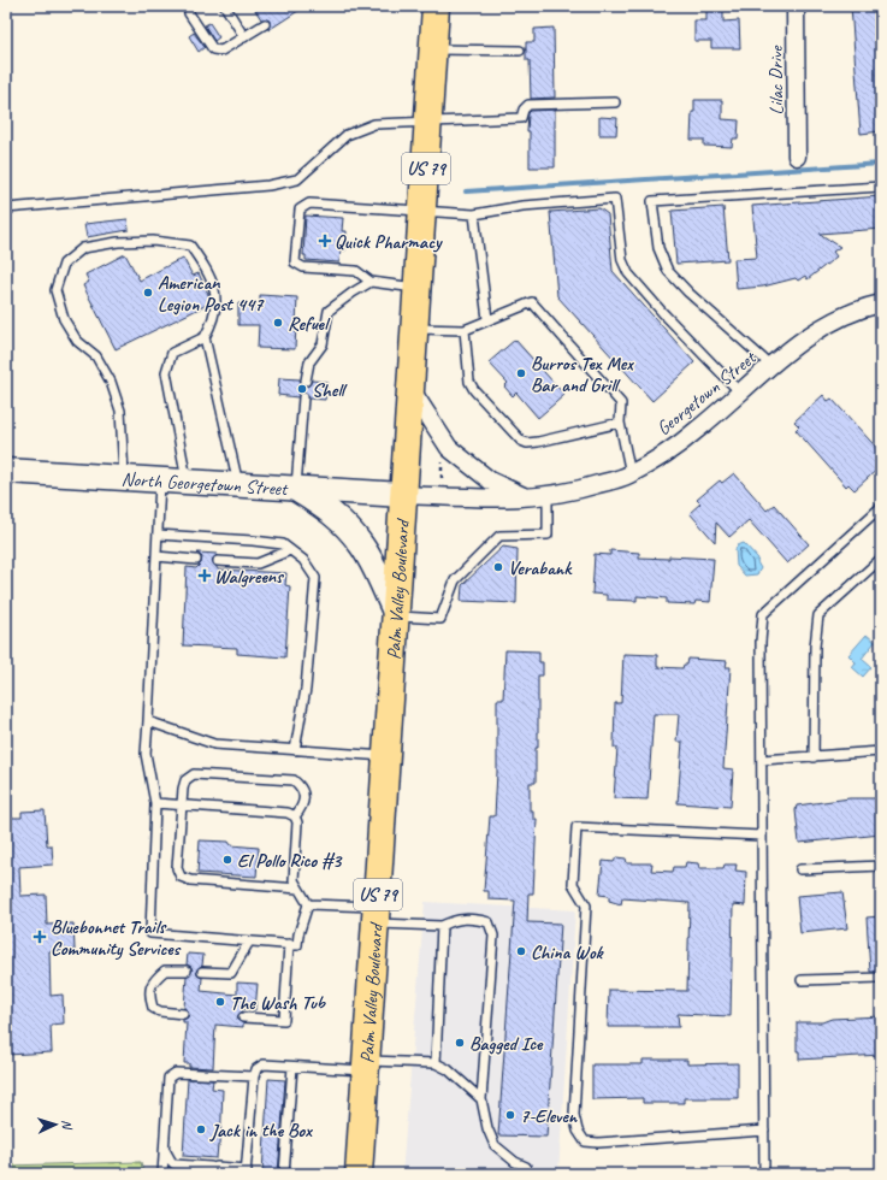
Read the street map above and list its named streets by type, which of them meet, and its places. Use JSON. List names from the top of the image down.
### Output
{
  "streets": {
    "highway": ["US 79", "Palm Valley Boulevard"],
    "street": ["Lilac Drive", "Georgetown Street", "North Georgetown Street"]
  },
  "crossings": [
    ["Georgetown Street", "North Georgetown Street"],
    ["Georgetown Street", "Palm Valley Boulevard"],
    ["North Georgetown Street", "Palm Valley Boulevard"]
  ],
  "places": {
    "health": ["Quick Pharmacy", "Walgreens", "Bluebonnet Trails Community Services"],
    "other": [
      "American Legion Post 447",
      "Refuel",
      "Burros Tex Mex Bar and Grill",
      "Shell",
      "Verabank",
      "El Pollo Rico #3",
      "China Wok",
      "The Wash Tub",
      "Bagged Ice",
      "7-Eleven",
      "Jack in the Box"
    ]
  },
  "north": "right"
}
